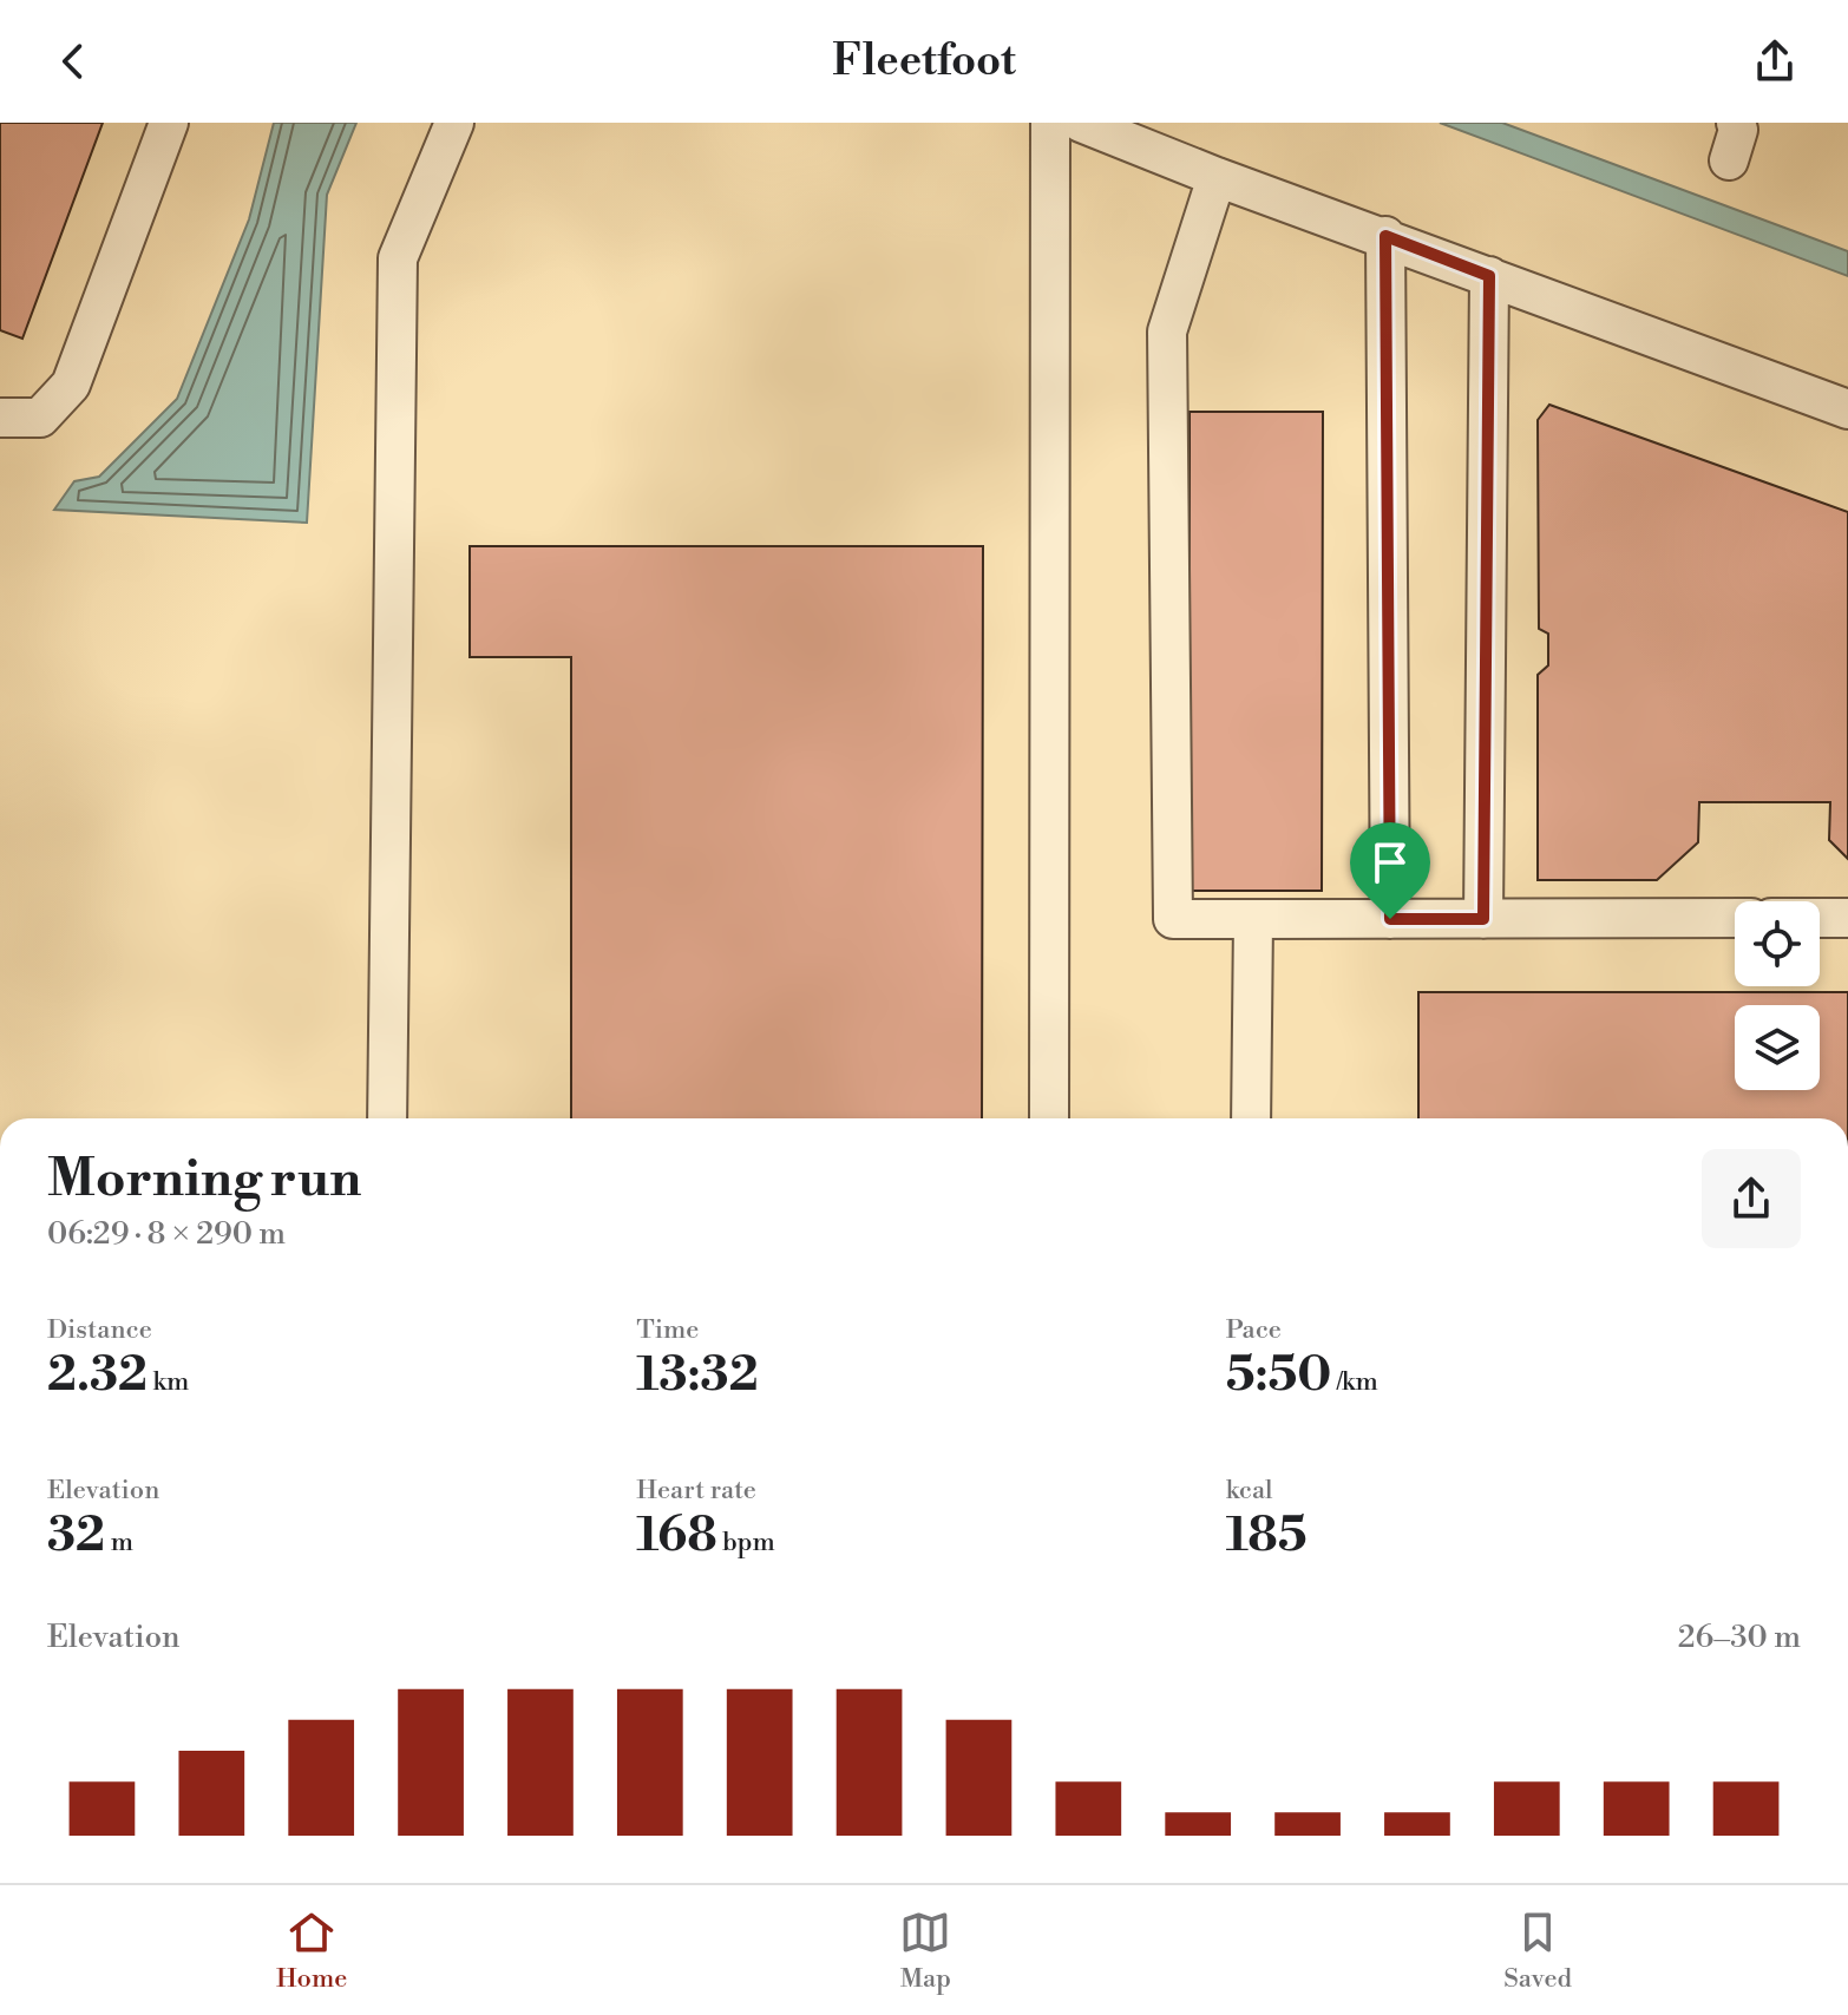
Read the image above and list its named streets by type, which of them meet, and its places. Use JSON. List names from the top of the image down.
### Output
{
  "page": {
    "header": "Fleetfoot",
    "heading": ["Morning run", "06:29 · 8 × 290 m"],
    "stats": [
      ["Distance", "2.32 km"],
      ["Time", "13:32"],
      ["Pace", "5:50 /km"],
      ["Elevation", "32 m"],
      ["Heart rate", "168 bpm"],
      ["kcal", "185"]
    ],
    "chart": ["Elevation", "26–30 m"],
    "tabs": ["Home", "Map", "Saved"]
  }
}
